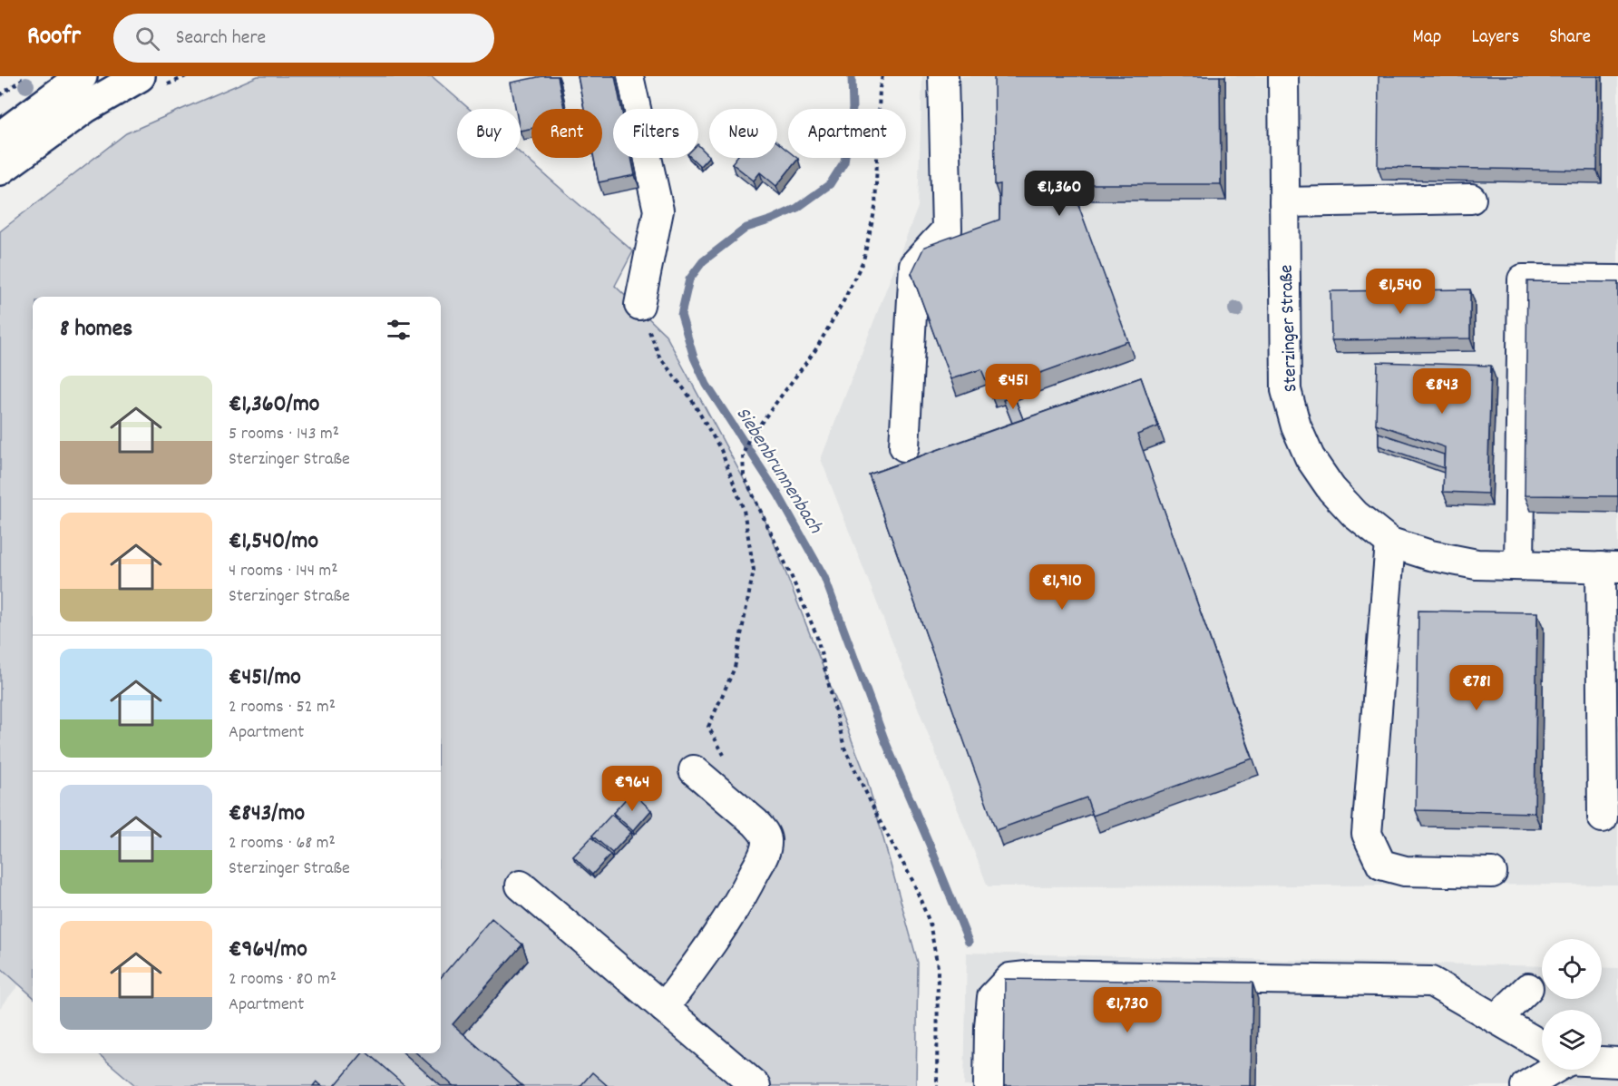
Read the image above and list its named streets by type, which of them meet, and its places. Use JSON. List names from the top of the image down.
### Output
{
  "streets": {
    "street": ["Sterzinger Straße"]
  },
  "water": ["Siebenbrunnenbach"],
  "page": {
    "header": "Roofr",
    "search": "Search here",
    "nav": ["Map", "Layers", "Share"],
    "chip": [
      "Buy",
      "Rent",
      "Filters",
      "New",
      "Apartment"
    ],
    "price": [
      "€1,360",
      "€1,540",
      "€451",
      "€843",
      "€1,910",
      "€781",
      "€964",
      "€1,730"
    ],
    "heading": "8 homes",
    "list": [
      {
        "name": "€1,360/mo",
        "note": "5 rooms · 143 m² · Sterzinger Straße"
      },
      {
        "name": "€1,540/mo",
        "note": "4 rooms · 144 m² · Sterzinger Straße"
      },
      {
        "name": "€451/mo",
        "note": "2 rooms · 52 m² · Apartment"
      },
      {
        "name": "€843/mo",
        "note": "2 rooms · 68 m² · Sterzinger Straße"
      },
      {
        "name": "€964/mo",
        "note": "2 rooms · 80 m² · Apartment"
      }
    ]
  }
}
